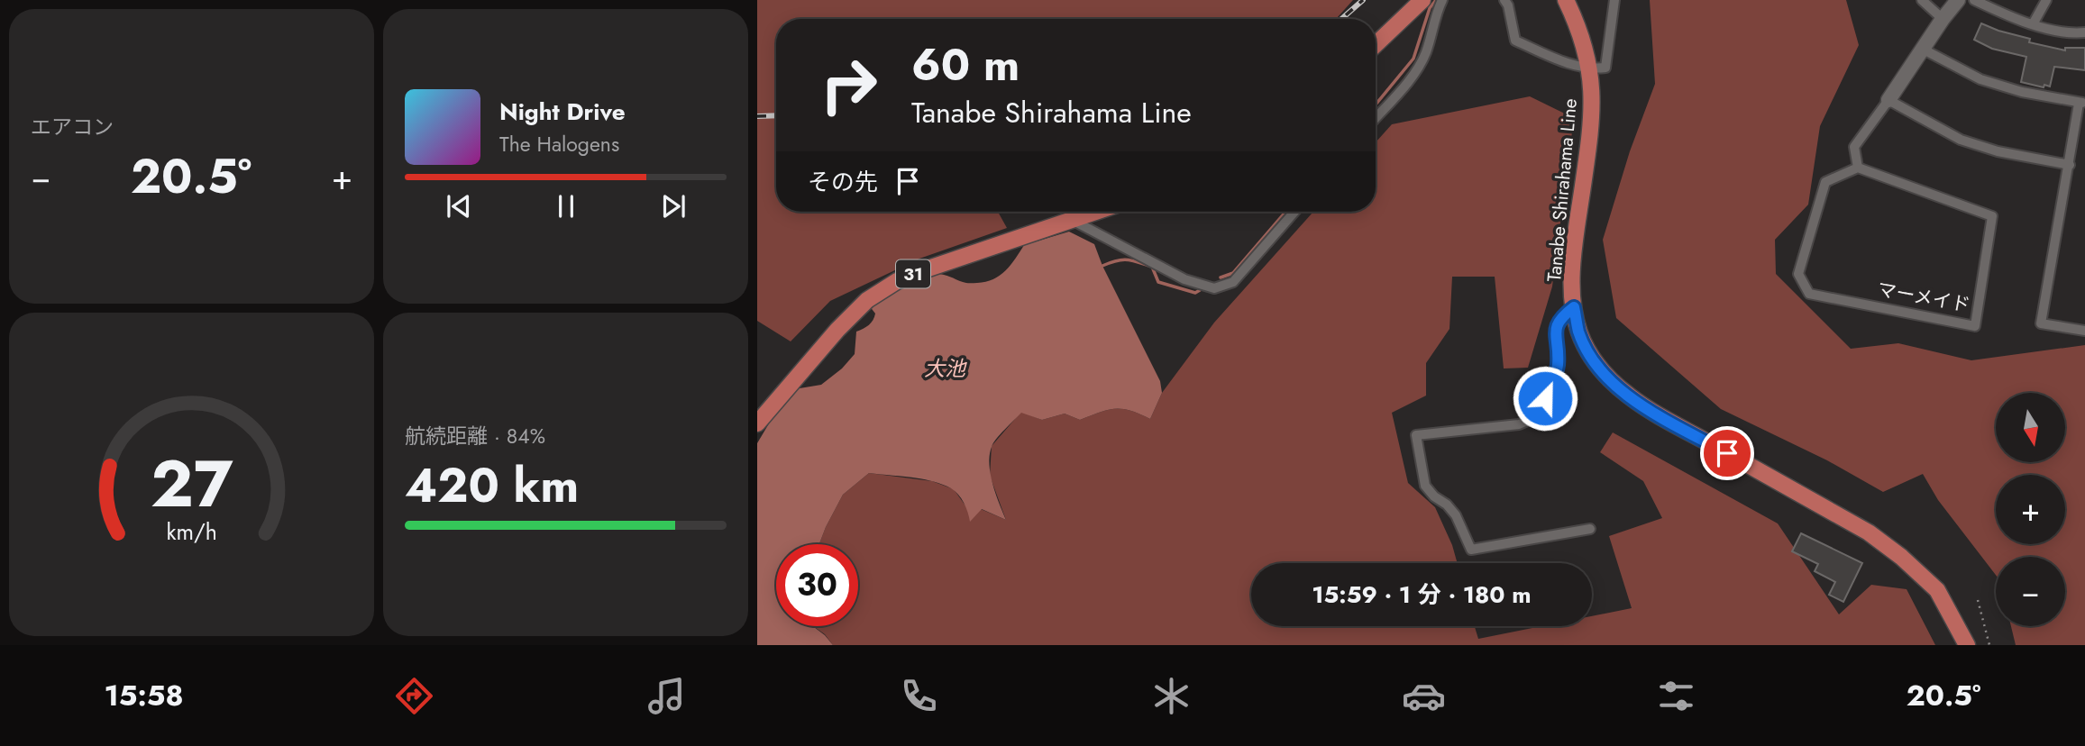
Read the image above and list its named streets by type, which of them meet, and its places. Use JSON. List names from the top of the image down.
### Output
{
  "streets": {
    "main road": ["Tanabe Shirahama Line", "31"],
    "street": ["マーメイド"]
  },
  "water": ["大池"],
  "north": "bottom",
  "page": {
    "tile": [
      "エアコン",
      ["航続距離 · 84%", "420 km"]
    ],
    "turn": ["60 m", "Tanabe Shirahama Line"],
    "song": ["Night Drive", "The Halogens"],
    "heat": ["−", "20.5°", "+"],
    "then": "その先",
    "map_buttons": ["+", "−"],
    "limit": "30",
    "trip": "15:59 · 1 分 · 180 m",
    "tabs": ["15:58", "20.5°"],
    "gauge": ["27", "km/h"]
  }
}
